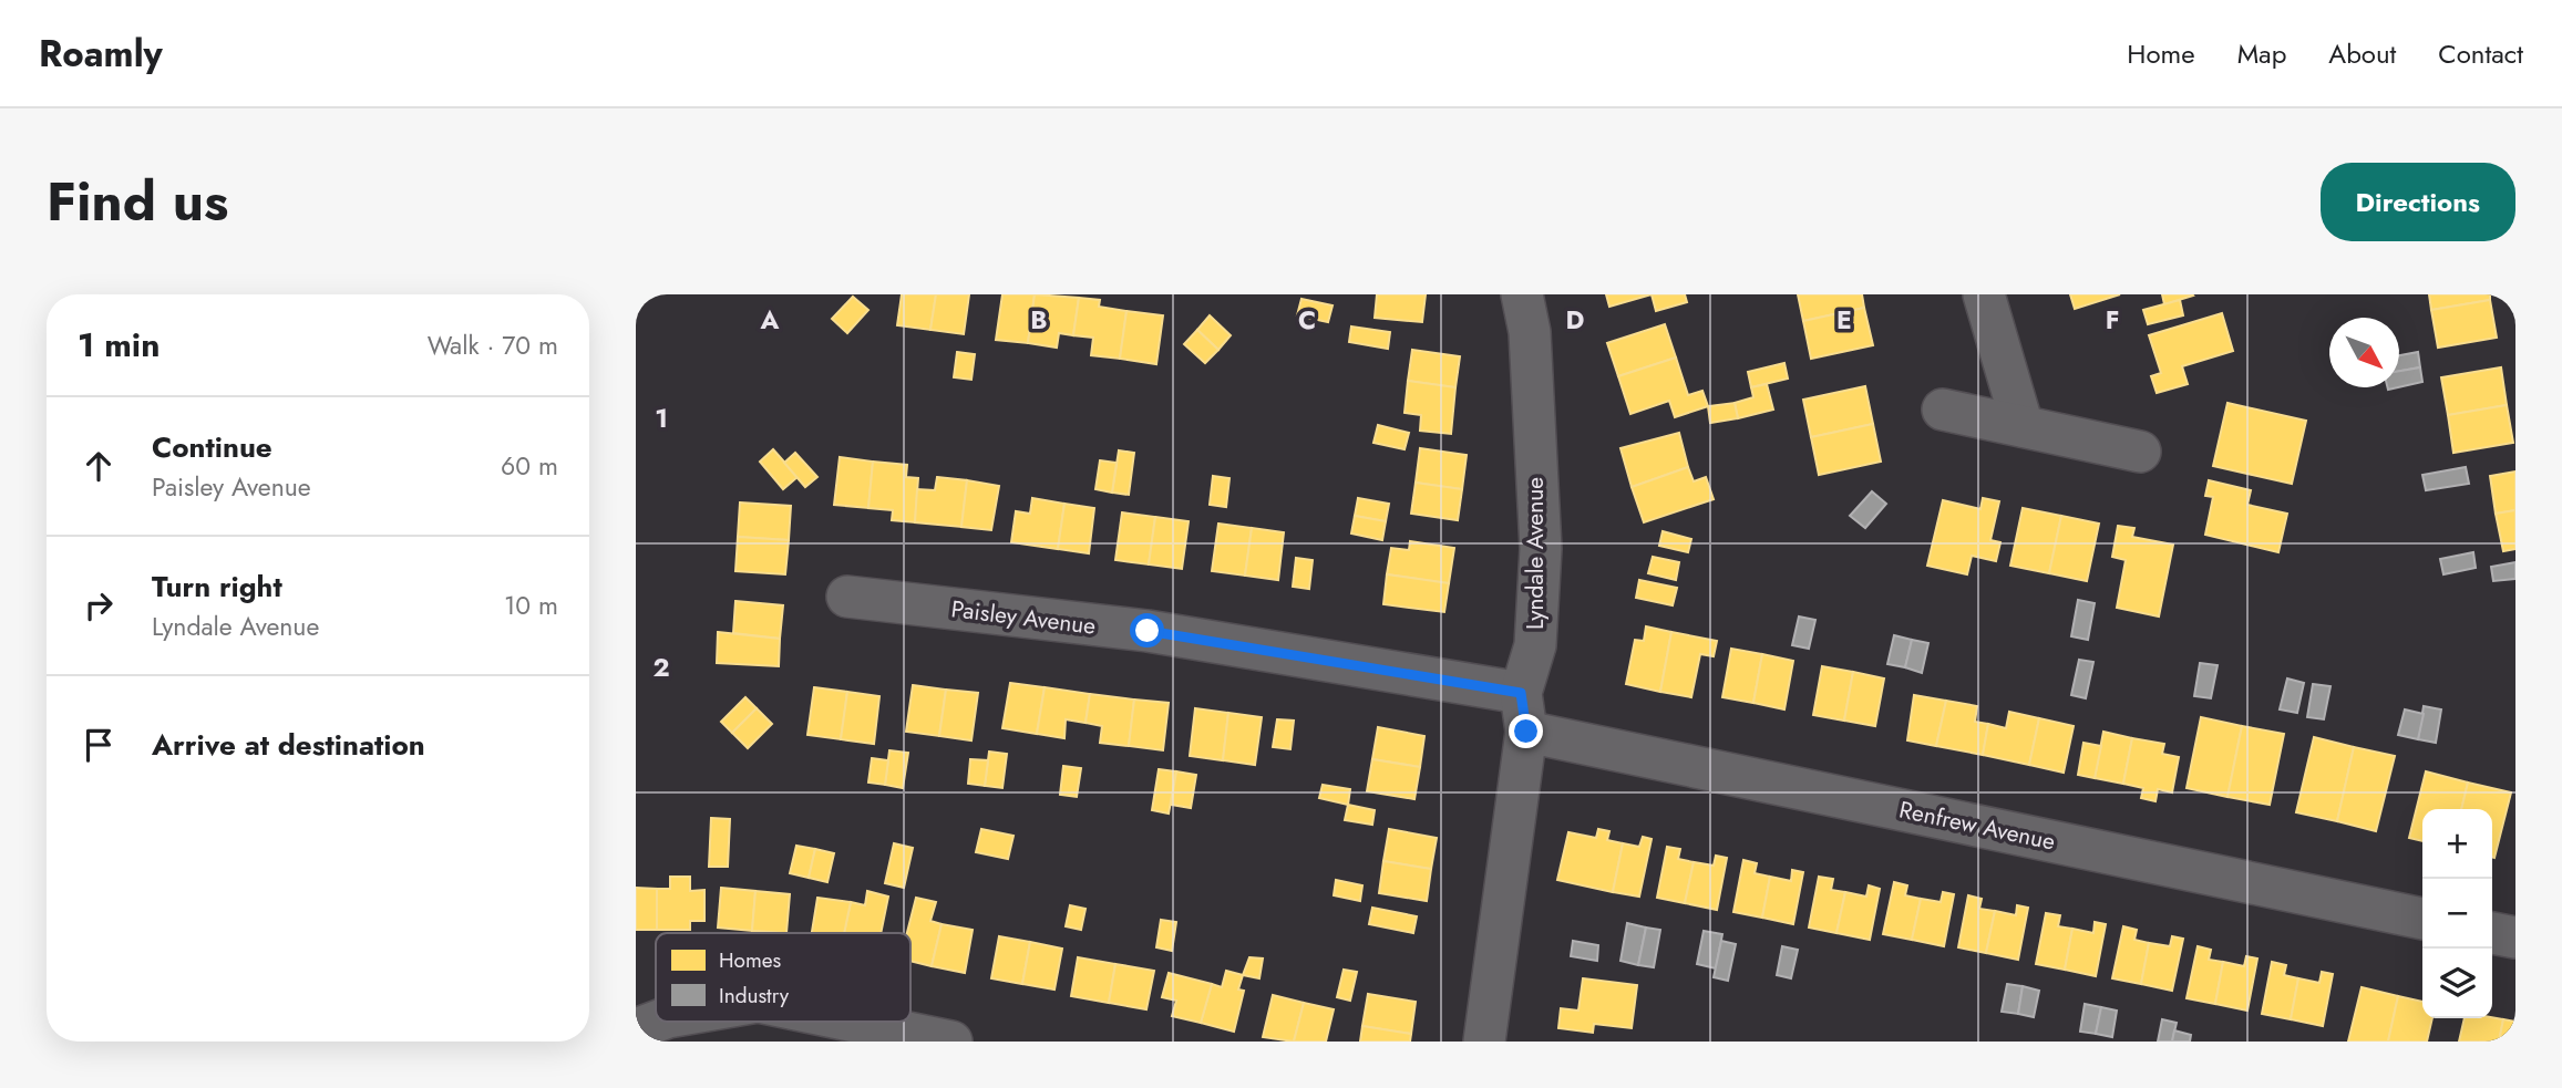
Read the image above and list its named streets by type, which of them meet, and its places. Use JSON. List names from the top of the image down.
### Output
{
  "streets": {
    "street": ["Lyndale Avenue", "Paisley Avenue", "Renfrew Avenue"]
  },
  "crossings": [
    ["Lyndale Avenue", "Paisley Avenue"],
    ["Lyndale Avenue", "Renfrew Avenue"],
    ["Paisley Avenue", "Renfrew Avenue"]
  ],
  "legend": ["Homes", "Industry"],
  "north": "bottom right",
  "page": {
    "header": "Roamly",
    "nav": [
      "Home",
      "Map",
      "About",
      "Contact"
    ],
    "title": "Find us",
    "buttons": "Directions",
    "heading": ["1 min", "Walk · 70 m"],
    "list": [
      ["Continue", "Paisley Avenue", "60 m"],
      ["Turn right", "Lyndale Avenue", "10 m"],
      "Arrive at destination"
    ],
    "map_buttons": ["+", "−"]
  },
  "grid": {
    "columns": [
      "A",
      "B",
      "C",
      "D",
      "E",
      "F"
    ],
    "rows": ["1", "2"]
  }
}
